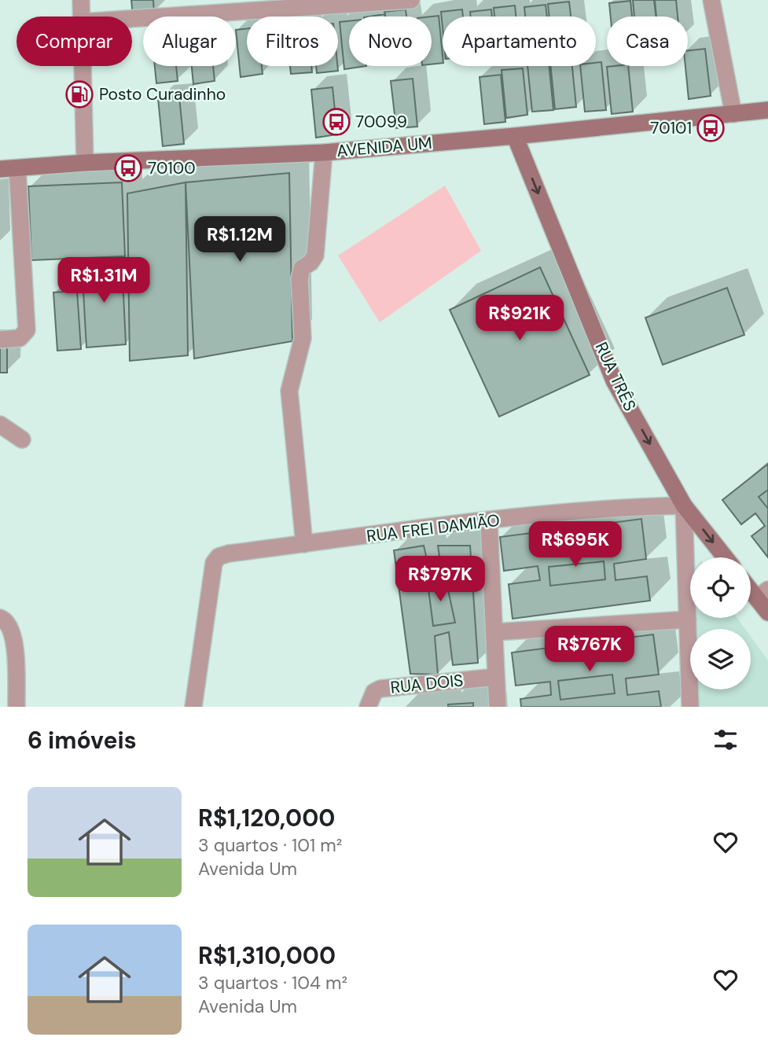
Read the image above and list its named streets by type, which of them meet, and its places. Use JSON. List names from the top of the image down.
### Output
{
  "streets": {
    "street": [
      "AVENIDA UM",
      "RUA TRÊS",
      "RUA FREI DAMIÃO",
      "RUA DOIS"
    ]
  },
  "crossings": [
    ["AVENIDA UM", "RUA TRÊS"],
    ["RUA TRÊS", "RUA FREI DAMIÃO"]
  ],
  "one_way": ["RUA TRÊS"],
  "places": {
    "fuel station": ["Posto Curadinho"],
    "bus stop": ["70099", "70101", "70100"]
  },
  "page": {
    "chip": [
      "Comprar",
      "Alugar",
      "Filtros",
      "Novo",
      "Apartamento",
      "Casa"
    ],
    "price": [
      "R$1.12M",
      "R$1.31M",
      "R$921K",
      "R$695K",
      "R$797K",
      "R$767K"
    ],
    "heading": "6 imóveis",
    "list": [
      {
        "name": "R$1,120,000",
        "note": "3 quartos · 101 m² · Avenida Um"
      },
      {
        "name": "R$1,310,000",
        "note": "3 quartos · 104 m² · Avenida Um"
      }
    ]
  }
}
